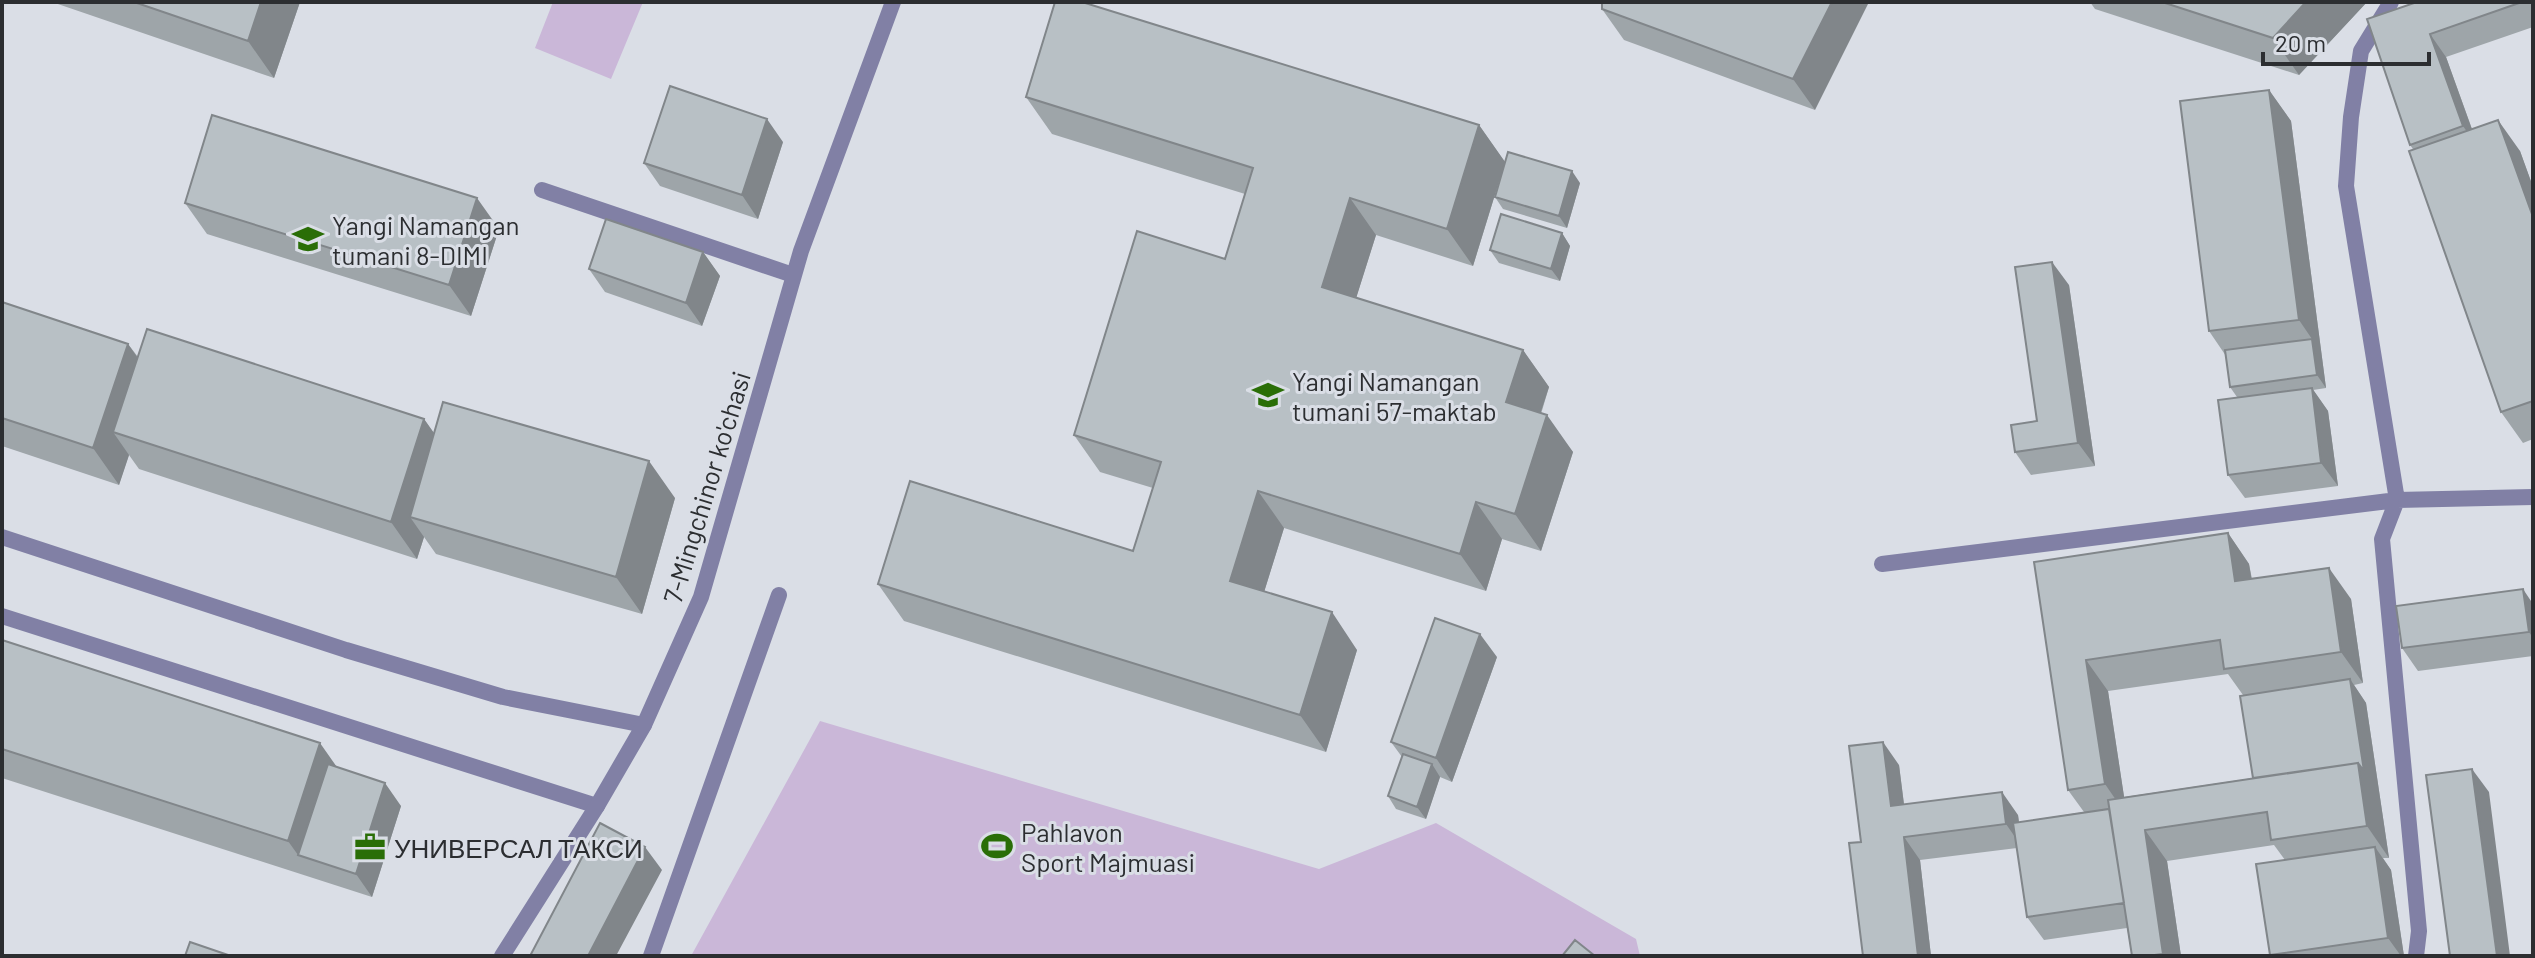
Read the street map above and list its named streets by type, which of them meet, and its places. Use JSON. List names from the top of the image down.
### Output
{
  "streets": {
    "street": ["7-Mingchinor ko'chasi"]
  },
  "places": {
    "school or university": ["Yangi Namangan tumani 8-DIMI", "Yangi Namangan tumani 57-maktab"],
    "sports": ["Pahlavon Sport Majmuasi"],
    "office": ["УНИВЕРСАЛ ТАКСИ"]
  },
  "scale_bar": "20 m"
}
